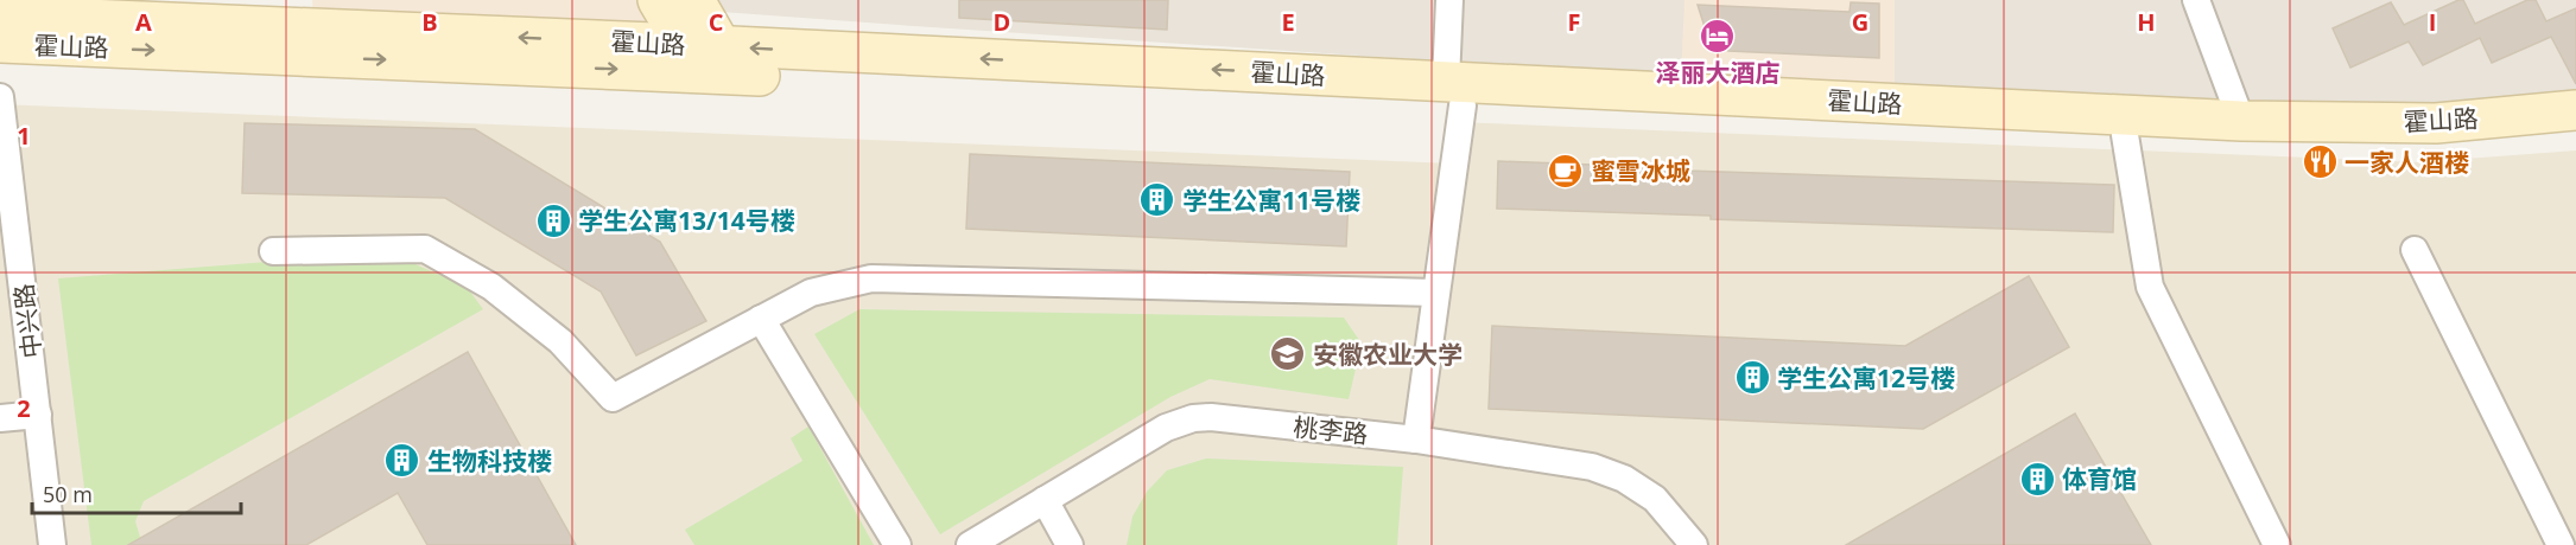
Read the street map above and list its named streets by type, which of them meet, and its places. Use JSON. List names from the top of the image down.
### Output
{
  "streets": {
    "main road": ["霍山路"],
    "street": ["中兴路", "桃李路"]
  },
  "places": {
    "hotel": ["泽丽大酒店"],
    "restaurant": ["一家人酒楼"],
    "cafe": ["蜜雪冰城"],
    "building": [
      "学生公寓11号楼",
      "学生公寓13/14号楼",
      "学生公寓12号楼",
      "生物科技楼",
      "体育馆"
    ],
    "school or university": ["安徽农业大学"]
  },
  "scale_bar": "50 m",
  "grid": {
    "columns": [
      "A",
      "B",
      "C",
      "D",
      "E",
      "F",
      "G",
      "H",
      "I"
    ],
    "rows": ["1", "2"]
  }
}
